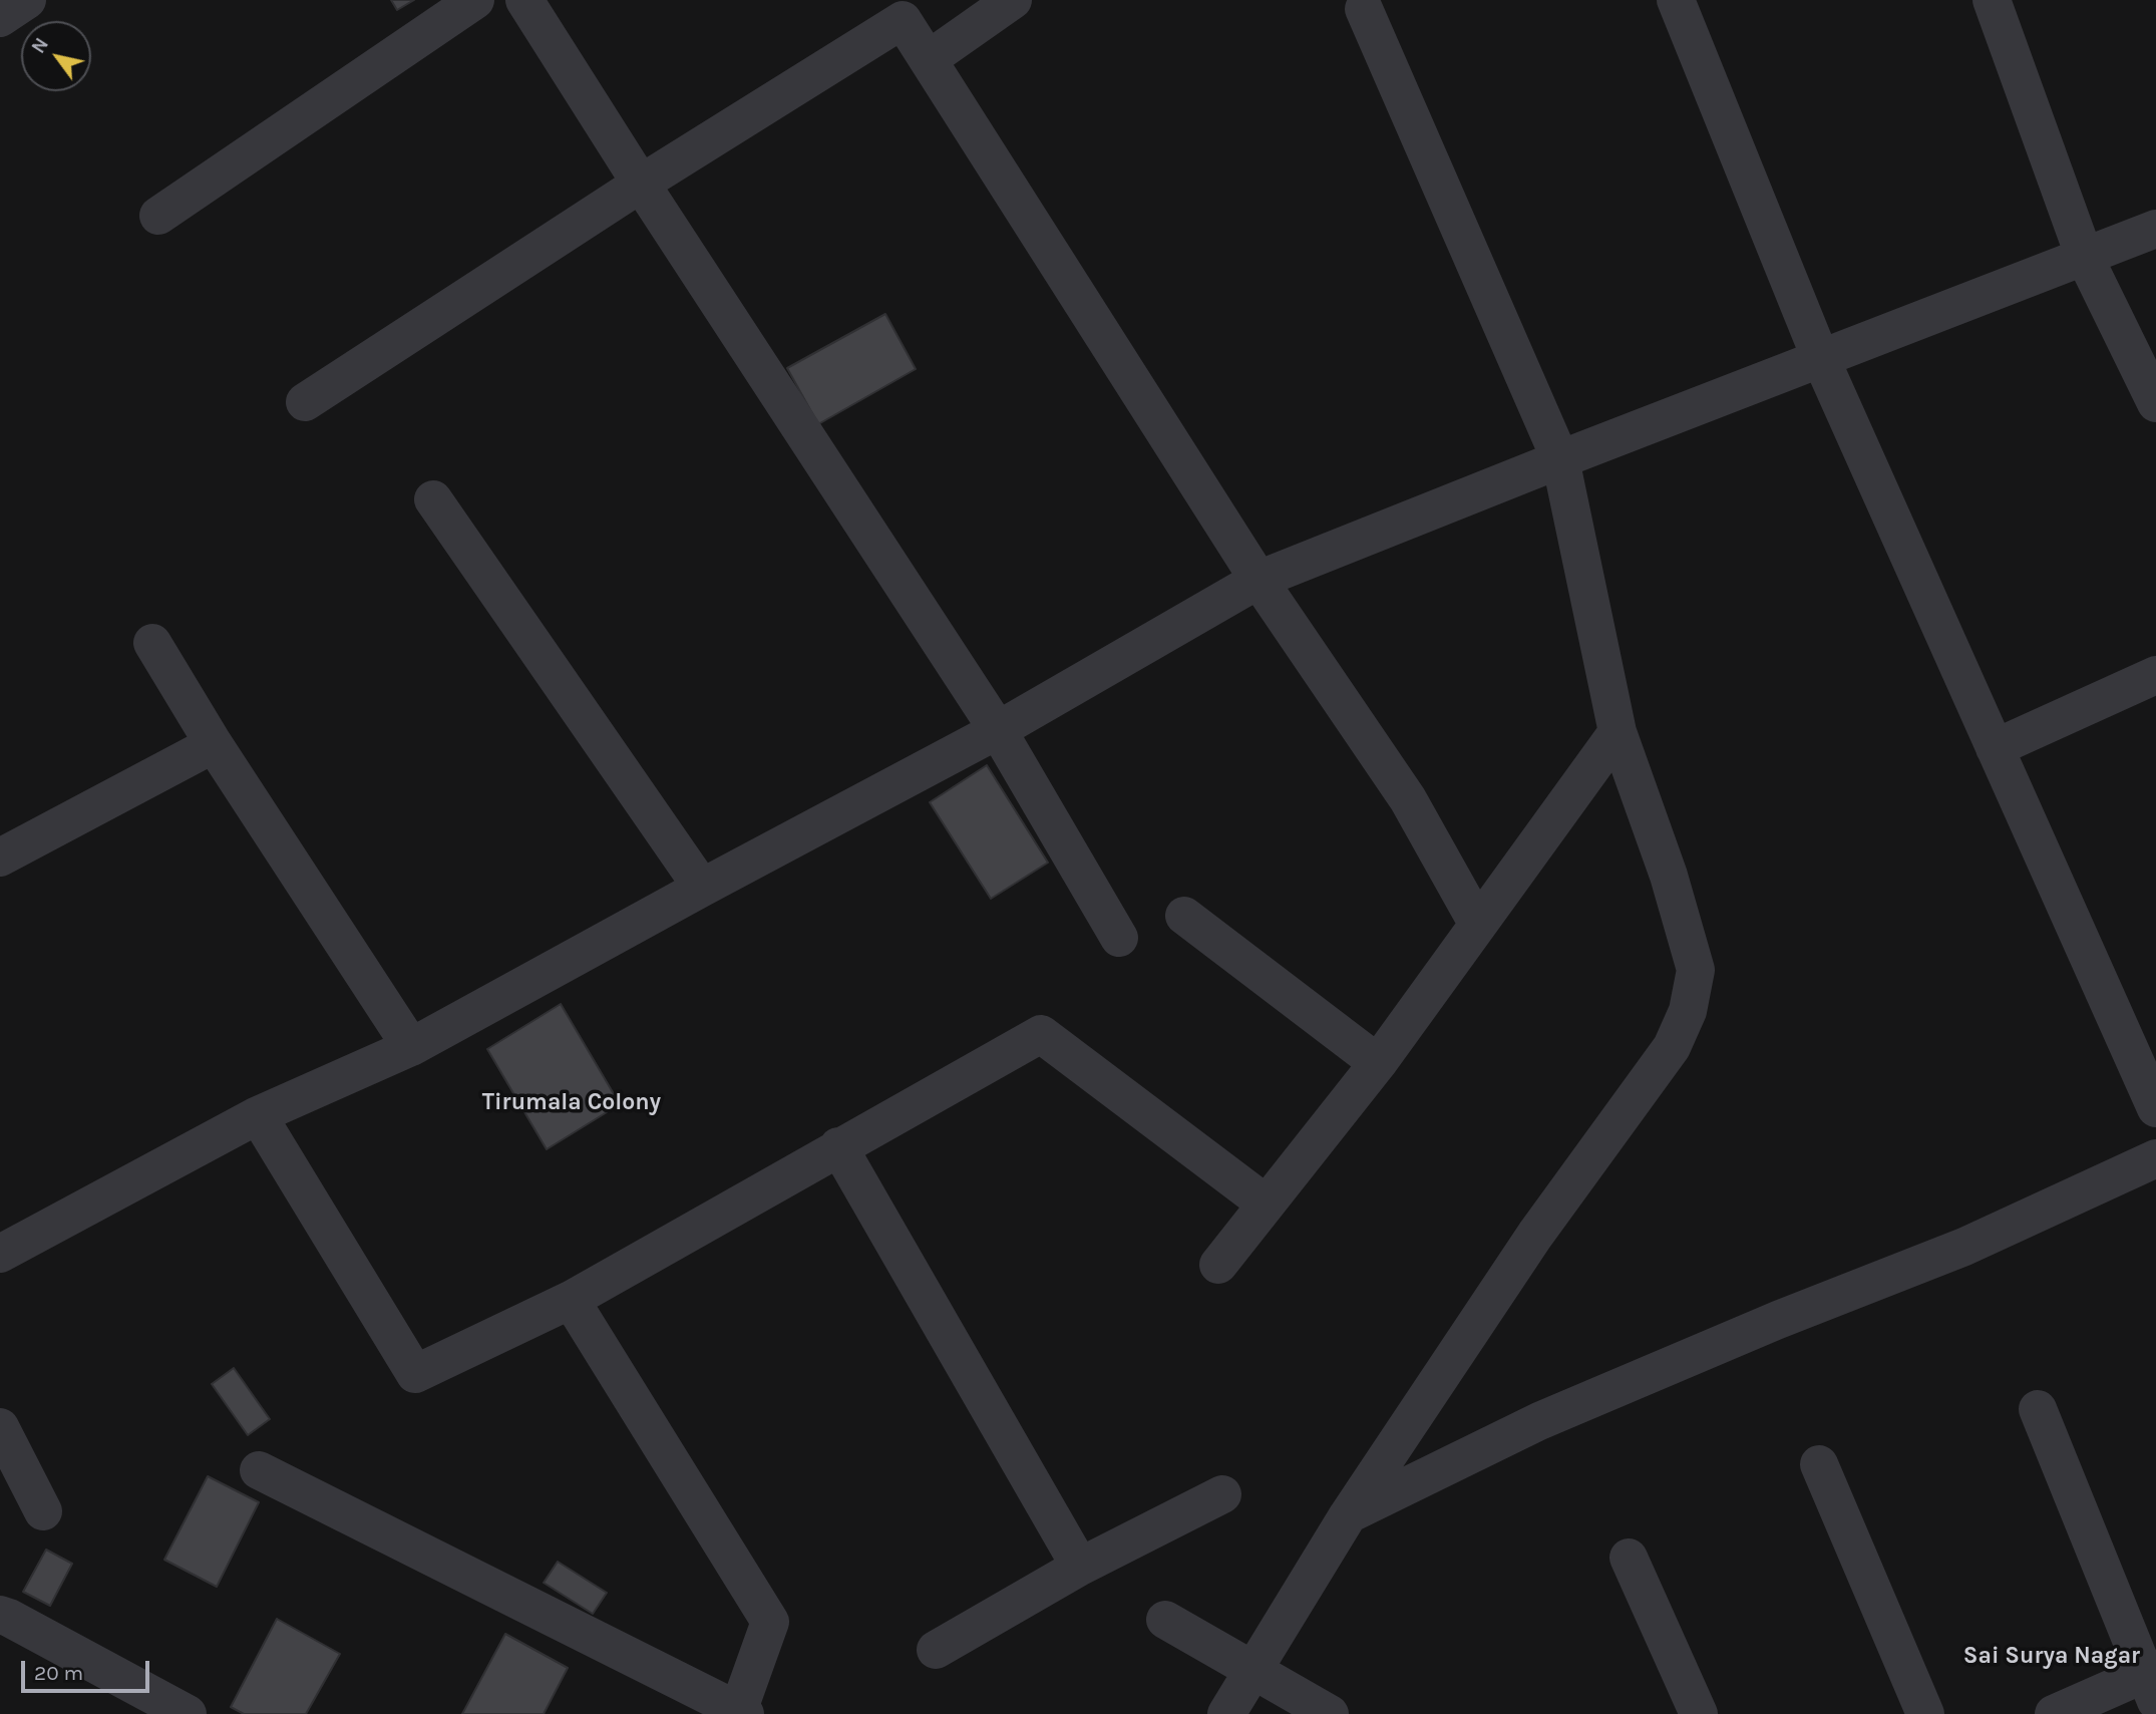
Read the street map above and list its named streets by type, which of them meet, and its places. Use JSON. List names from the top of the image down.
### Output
{
  "districts": ["Tirumala Colony", "Sai Surya Nagar"],
  "scale_bar": "20 m",
  "north": "top left"
}
